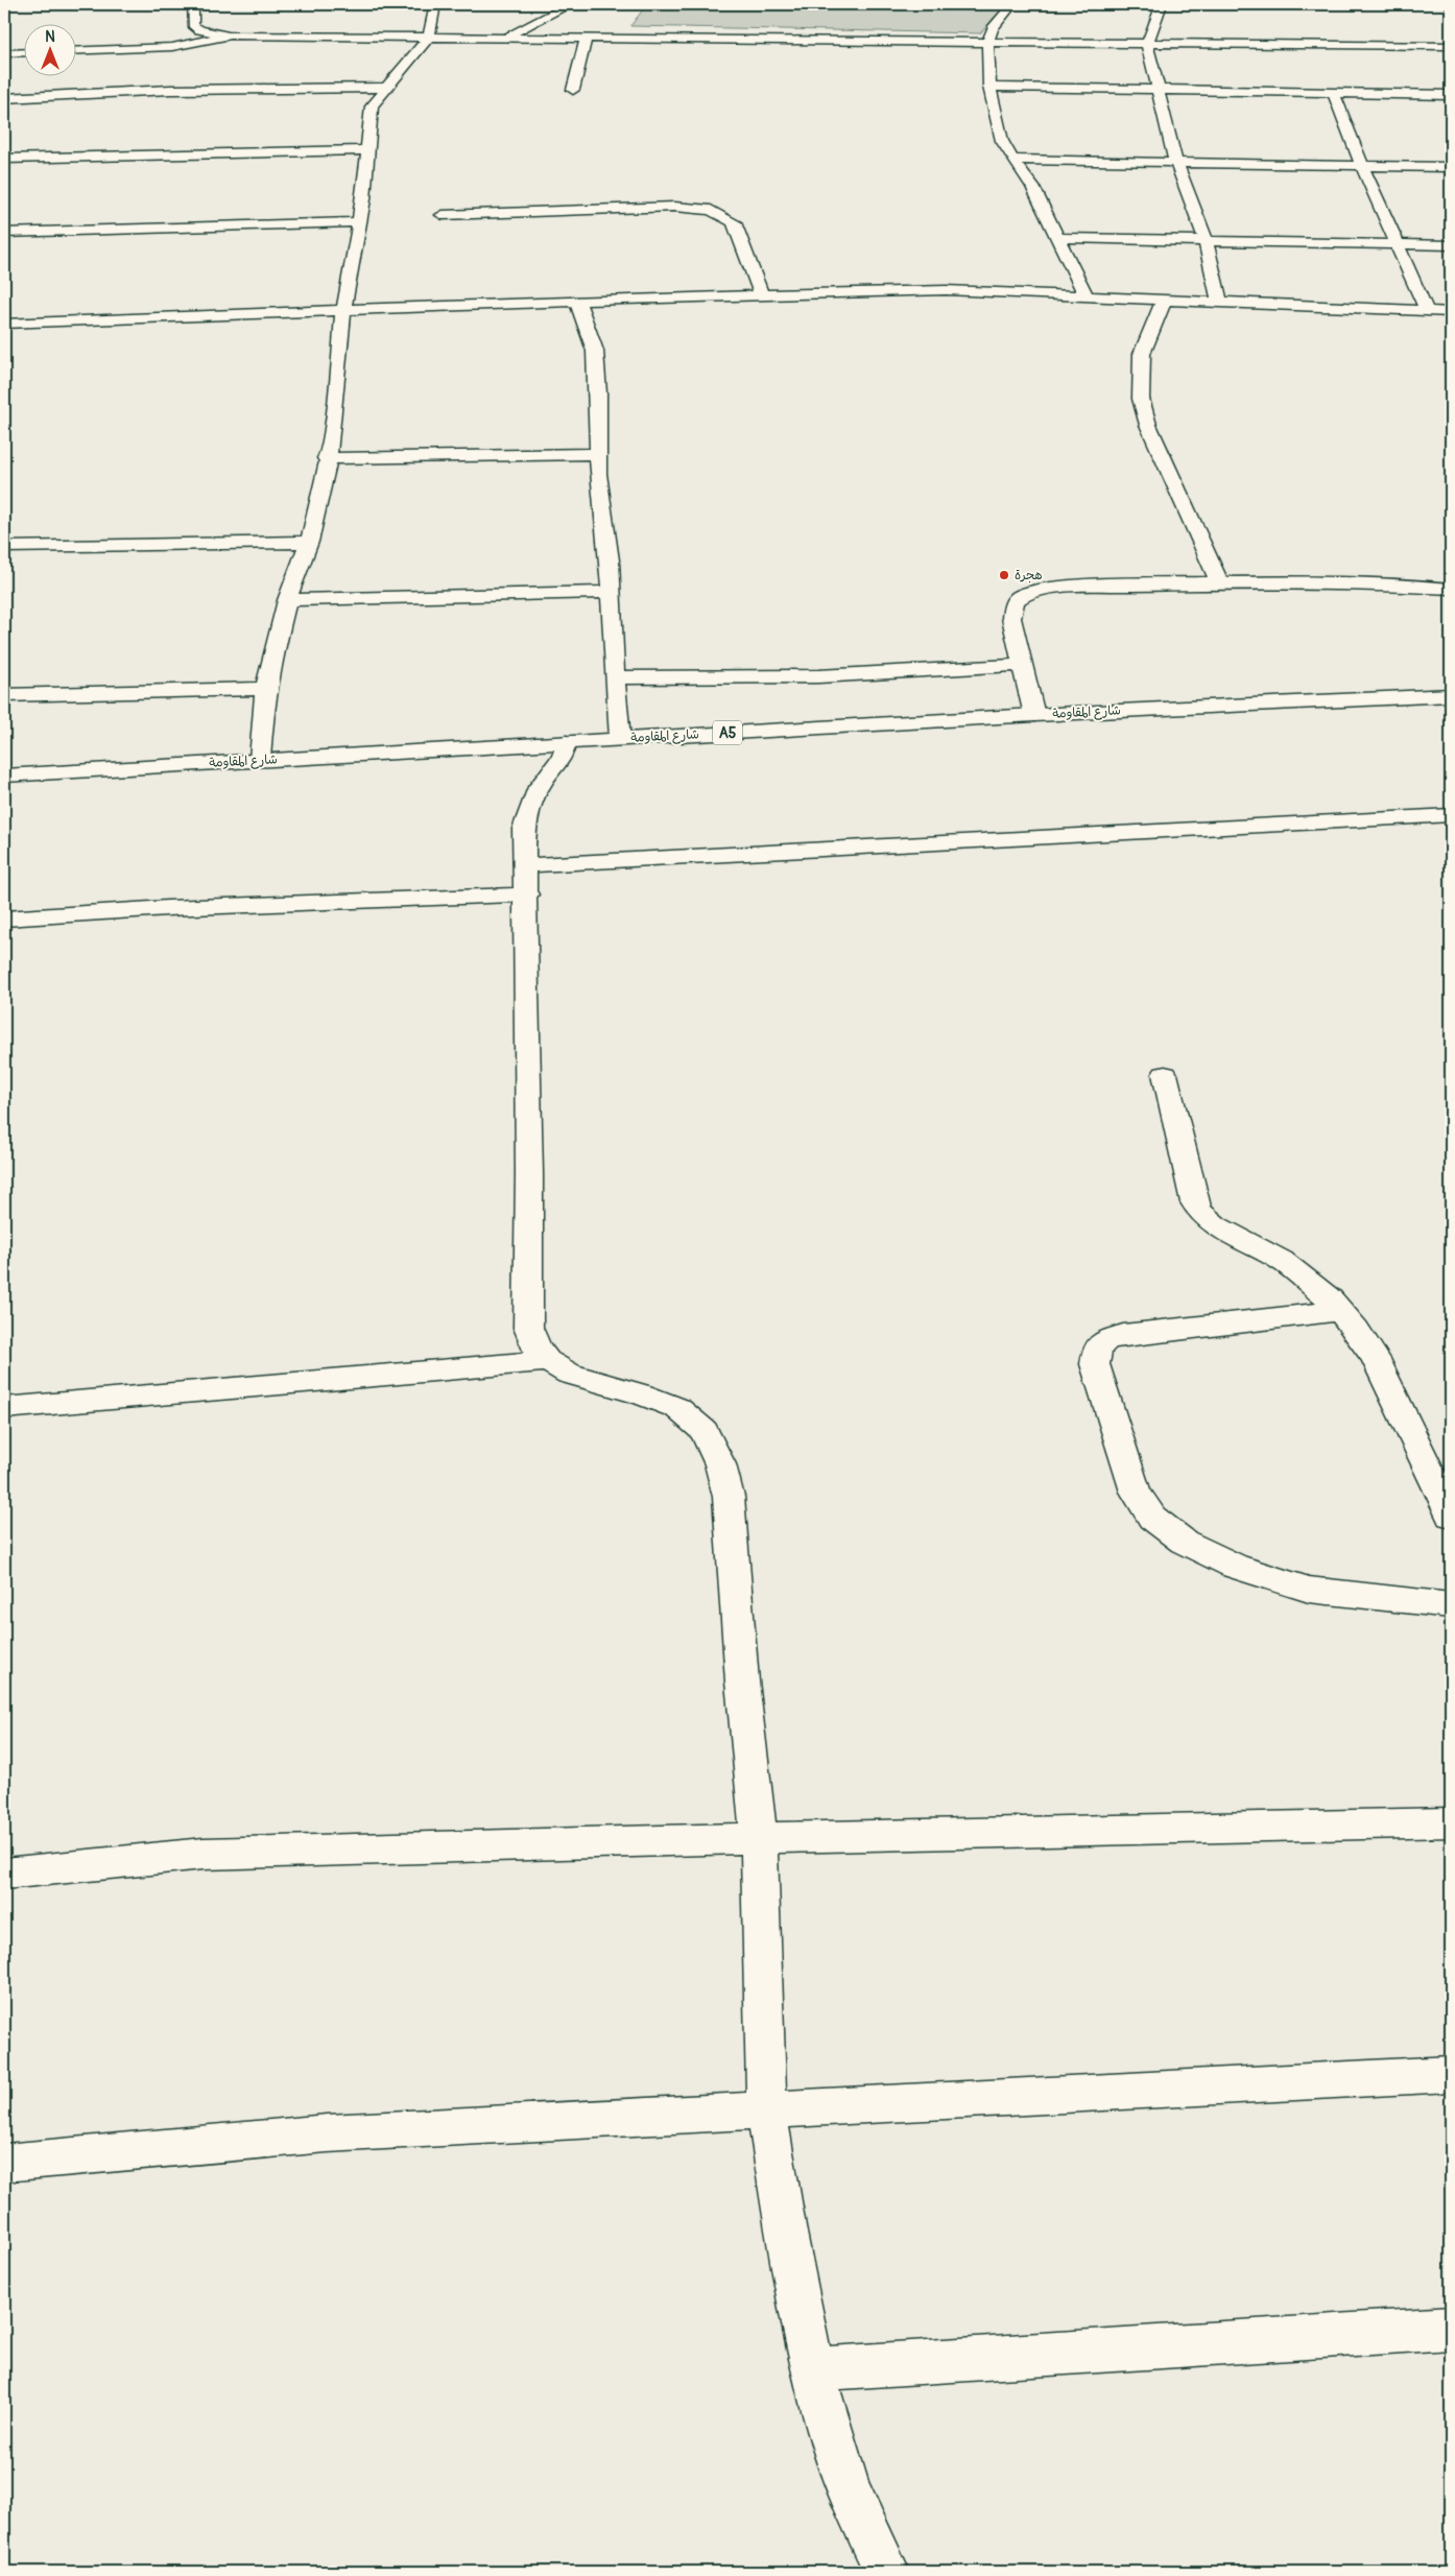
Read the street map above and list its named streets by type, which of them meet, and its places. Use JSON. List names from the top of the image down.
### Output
{
  "streets": {
    "main road": ["شارع المقاومة", "A5"]
  },
  "places": ["هجرة"],
  "north": "top"
}
